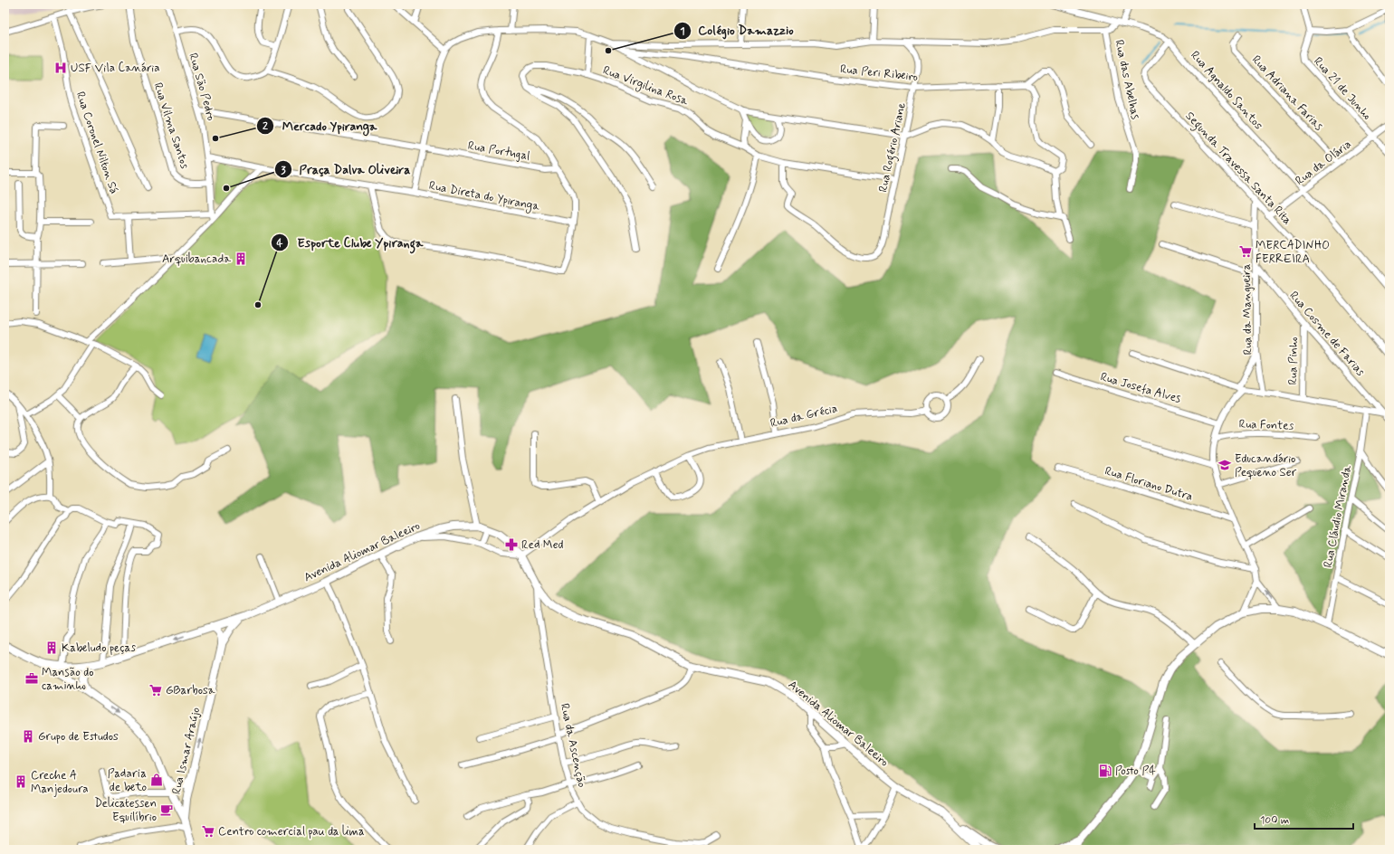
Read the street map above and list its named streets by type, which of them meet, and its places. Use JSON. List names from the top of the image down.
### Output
{
  "streets": {
    "main road": ["Avenida Aliomar Baleeiro", "Rua Ismar Araújo"],
    "street": [
      "Rua Peri Ribeiro",
      "Rua das Abelhas",
      "Rua Virgilina Rosa",
      "Rua São Pedro",
      "Rua 21 de Junho",
      "Rua Agnaldo Santos",
      "Rua Adriana Farias",
      "Rua Vilma Santos",
      "Rua Coronel Nilton Sá",
      "Rua Rogério Ariane",
      "Rua Portugal",
      "Rua da Olária",
      "Segunda Travessa Santa Rita",
      "Rua Direta do Ypiranga",
      "Rua da Mangueira",
      "Rua Cosme de Farias",
      "Rua Pinho",
      "Rua Josefa Alves",
      "Rua da Grécia",
      "Rua Fontes",
      "Rua Floriano Dutra",
      "Rua Cláudio Miranda",
      "Rua da Ascenção"
    ]
  },
  "crossings": [
    ["Rua Peri Ribeiro", "Rua Rogério Ariane"],
    ["Rua Virgilina Rosa", "Rua Rogério Ariane"],
    ["Rua São Pedro", "Rua Vilma Santos"],
    ["Rua São Pedro", "Rua Portugal"],
    ["Rua São Pedro", "Rua Direta do Ypiranga"],
    ["Rua 21 de Junho", "Rua da Olária"],
    ["Rua Agnaldo Santos", "Rua da Olária"],
    ["Rua Agnaldo Santos", "Segunda Travessa Santa Rita"],
    ["Rua Adriana Farias", "Rua da Olária"],
    ["Rua da Olária", "Segunda Travessa Santa Rita"],
    ["Segunda Travessa Santa Rita", "Rua da Mangueira"],
    ["Rua da Mangueira", "Rua Cosme de Farias"],
    ["Rua Cosme de Farias", "Rua Pinho"],
    ["Rua da Grécia", "Avenida Aliomar Baleeiro"],
    ["Avenida Aliomar Baleeiro", "Rua da Ascenção"],
    ["Avenida Aliomar Baleeiro", "Rua Ismar Araújo"]
  ],
  "one_way": ["Rua Ismar Araújo"],
  "places": {
    "other": [
      "Colégio Damazzio",
      "Mercado Ypiranga",
      "Praça Dalva Oliveira",
      "Esporte Clube Ypiranga"
    ],
    "hospital": ["USF Vila Canária"],
    "supermarket": ["MERCADINHO FERREIRA", "GBarbosa", "Centro comercial pau da lima"],
    "building": [
      "Arquibancada",
      "Kabeludo peças",
      "Grupo de Estudos",
      "Creche A Manjedoura"
    ],
    "school or university": ["Educandário Pequeno Ser"],
    "pharmacy": ["Red Med"],
    "office": ["Mansão do caminho"],
    "fuel station": ["Posto P4"],
    "shop": ["Padaria de beto"],
    "cafe": ["Delicatessen Equilíbrio"]
  },
  "scale_bar": "100 m"
}
